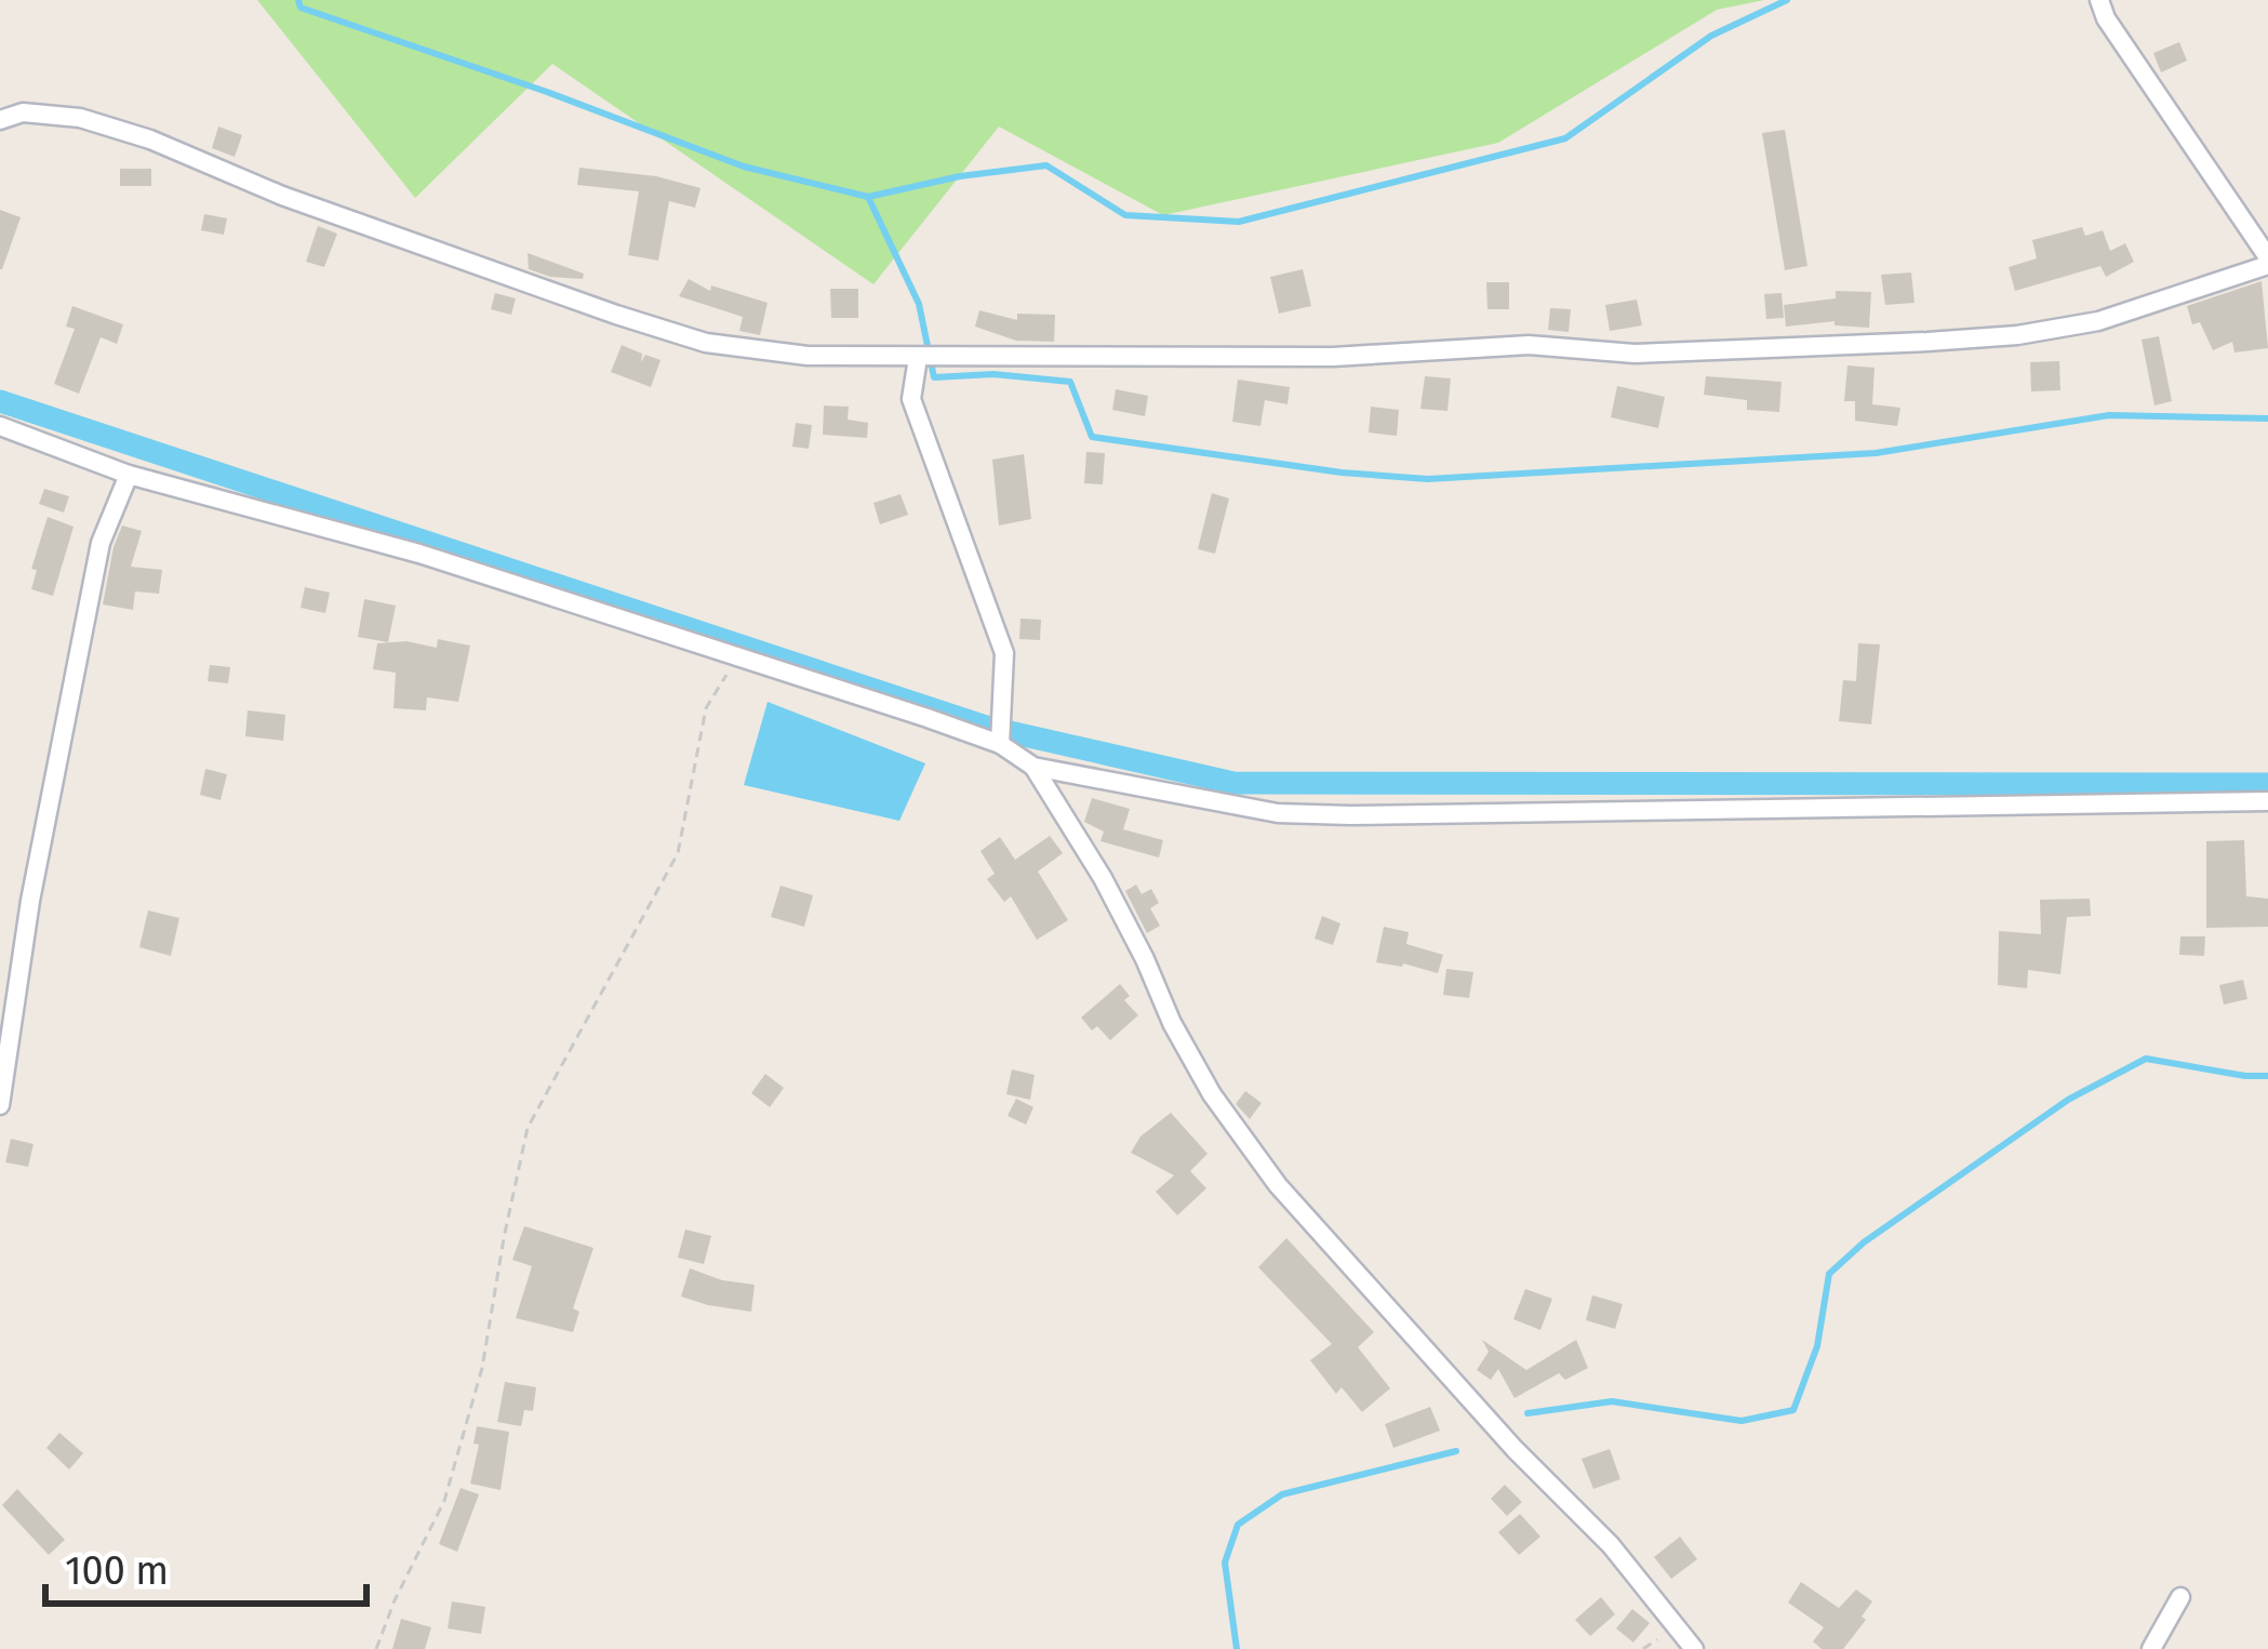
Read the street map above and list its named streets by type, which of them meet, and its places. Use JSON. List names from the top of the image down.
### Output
{
  "scale_bar": "100 m"
}
